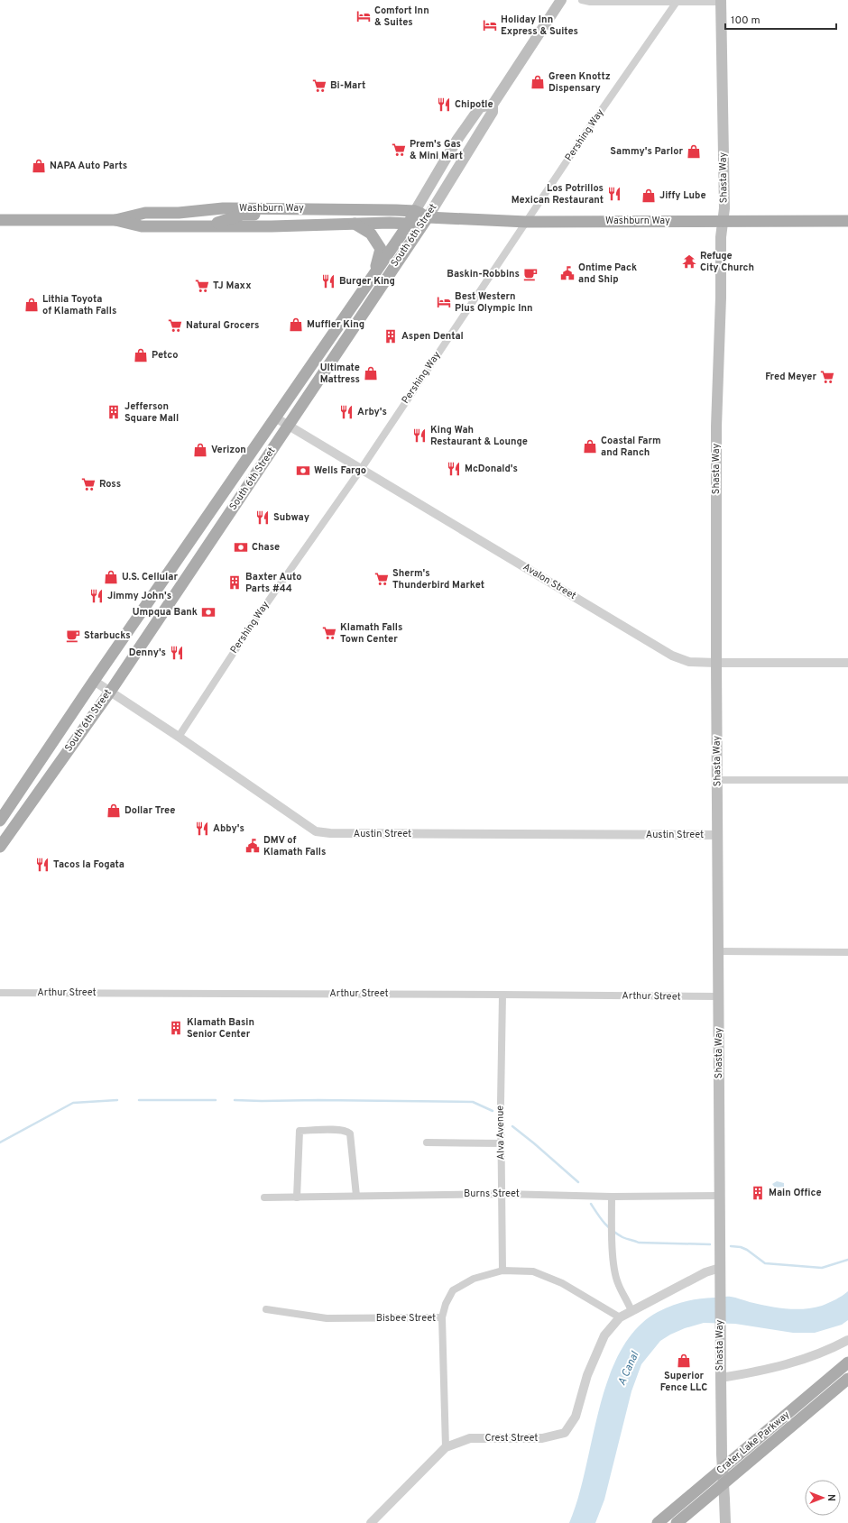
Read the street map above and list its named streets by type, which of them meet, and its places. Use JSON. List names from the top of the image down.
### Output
{
  "streets": {
    "main road": [
      "Shasta Way",
      "Washburn Way",
      "South 6th Street",
      "Crater Lake Parkway"
    ],
    "street": [
      "Pershing Way",
      "Avalon Street",
      "Austin Street",
      "Arthur Street",
      "Alva Avenue",
      "Burns Street",
      "Bisbee Street",
      "Crest Street"
    ]
  },
  "crossings": [
    ["Pershing Way", "Washburn Way"],
    ["Pershing Way", "Avalon Street"],
    ["Pershing Way", "Austin Street"],
    ["Shasta Way", "Washburn Way"],
    ["Shasta Way", "Avalon Street"],
    ["Shasta Way", "Austin Street"],
    ["Shasta Way", "Arthur Street"],
    ["Shasta Way", "Burns Street"],
    ["Shasta Way", "Crest Street"],
    ["Shasta Way", "Crater Lake Parkway"],
    ["Washburn Way", "South 6th Street"],
    ["South 6th Street", "Avalon Street"],
    ["South 6th Street", "Austin Street"],
    ["Arthur Street", "Alva Avenue"],
    ["Alva Avenue", "Burns Street"],
    ["Alva Avenue", "Bisbee Street"],
    ["Bisbee Street", "Crest Street"]
  ],
  "water": ["A Canal"],
  "places": {
    "hotel": ["Comfort Inn & Suites", "Holiday Inn Express & Suites", "Best Western Plus Olympic Inn"],
    "shop": [
      "Green Knottz Dispensary",
      "Sammy's Parlor",
      "NAPA Auto Parts",
      "Jiffy Lube",
      "Lithia Toyota of Klamath Falls",
      "Muffler King",
      "Petco",
      "Ultimate Mattress",
      "Coastal Farm and Ranch",
      "Verizon",
      "U.S. Cellular",
      "Dollar Tree",
      "Superior Fence LLC"
    ],
    "supermarket": [
      "Bi-Mart",
      "Prem's Gas & Mini Mart",
      "TJ Maxx",
      "Natural Grocers",
      "Fred Meyer",
      "Ross",
      "Sherm's Thunderbird Market",
      "Klamath Falls Town Center"
    ],
    "restaurant": [
      "Chipotle",
      "Los Potrillos Mexican Restaurant",
      "Burger King",
      "Arby's",
      "King Wah Restaurant & Lounge",
      "McDonald's",
      "Subway",
      "Jimmy John's",
      "Denny's",
      "Abby's",
      "Tacos la Fogata"
    ],
    "temple": ["Refuge City Church"],
    "public building": ["Ontime Pack and Ship", "DMV of Klamath Falls"],
    "cafe": ["Baskin-Robbins", "Starbucks"],
    "building": [
      "Aspen Dental",
      "Jefferson Square Mall",
      "Baxter Auto Parts #44",
      "Klamath Basin Senior Center",
      "Main Office"
    ],
    "bank": ["Wells Fargo", "Chase", "Umpqua Bank"]
  },
  "scale_bar": "100 m",
  "north": "right"
}
